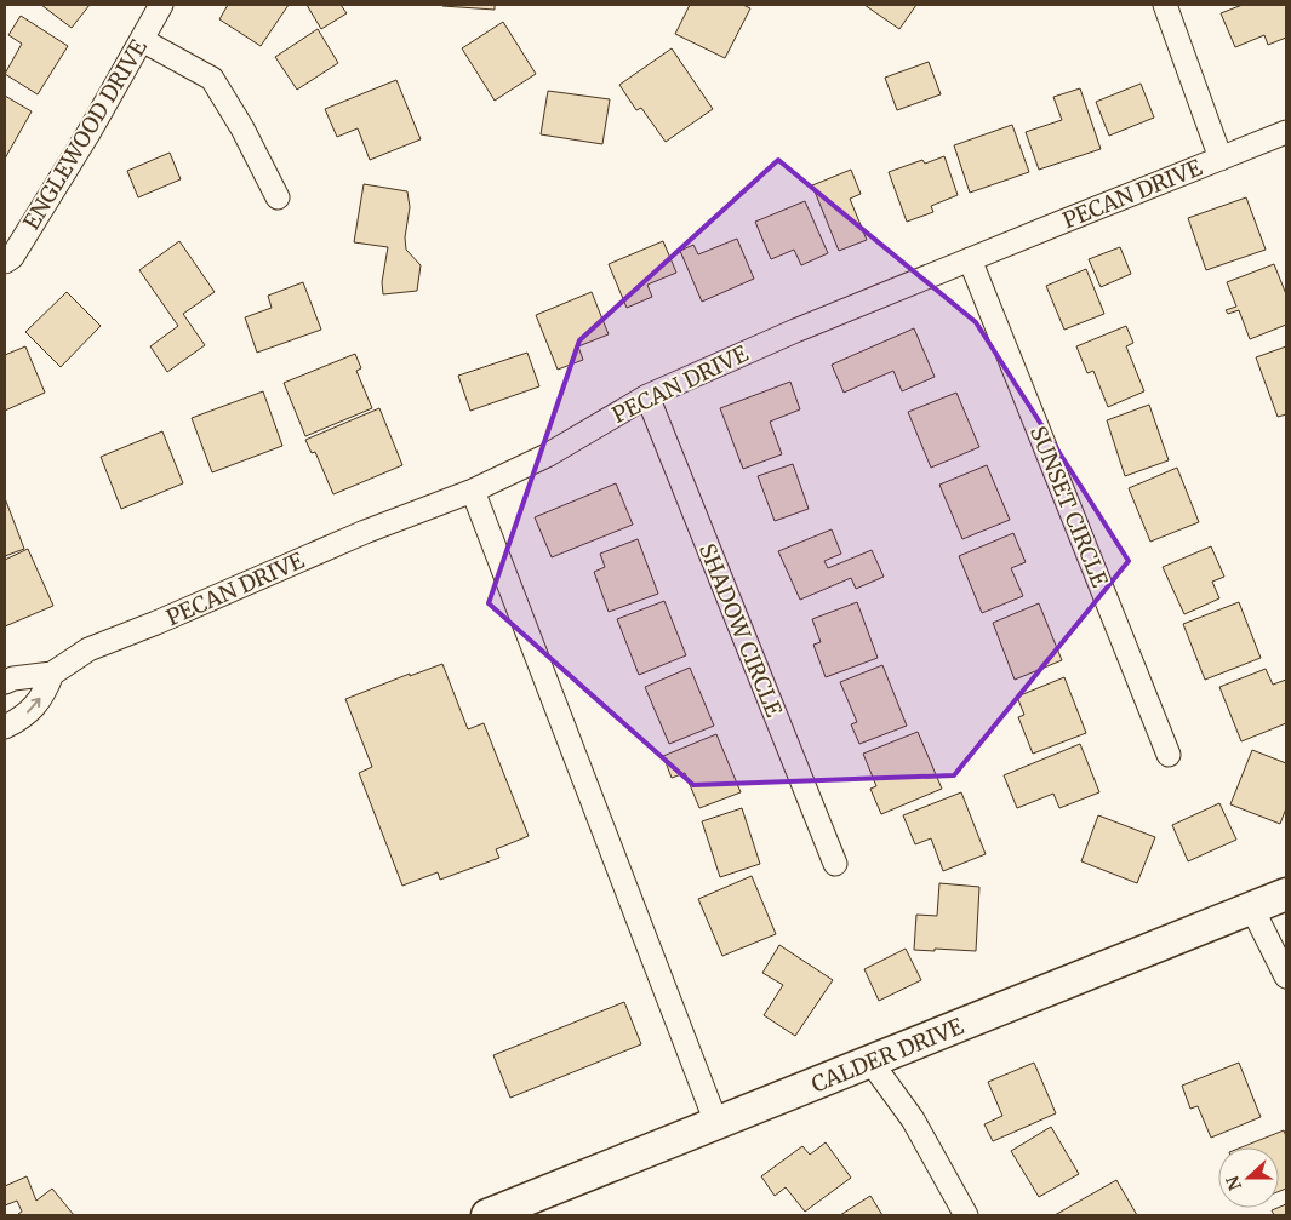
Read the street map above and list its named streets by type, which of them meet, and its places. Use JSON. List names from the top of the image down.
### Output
{
  "streets": {
    "street": [
      "ENGLEWOOD DRIVE",
      "PECAN DRIVE",
      "SUNSET CIRCLE",
      "SHADOW CIRCLE",
      "CALDER DRIVE"
    ]
  },
  "crossings": [
    ["PECAN DRIVE", "SUNSET CIRCLE"],
    ["PECAN DRIVE", "SHADOW CIRCLE"]
  ],
  "north": "left"
}
